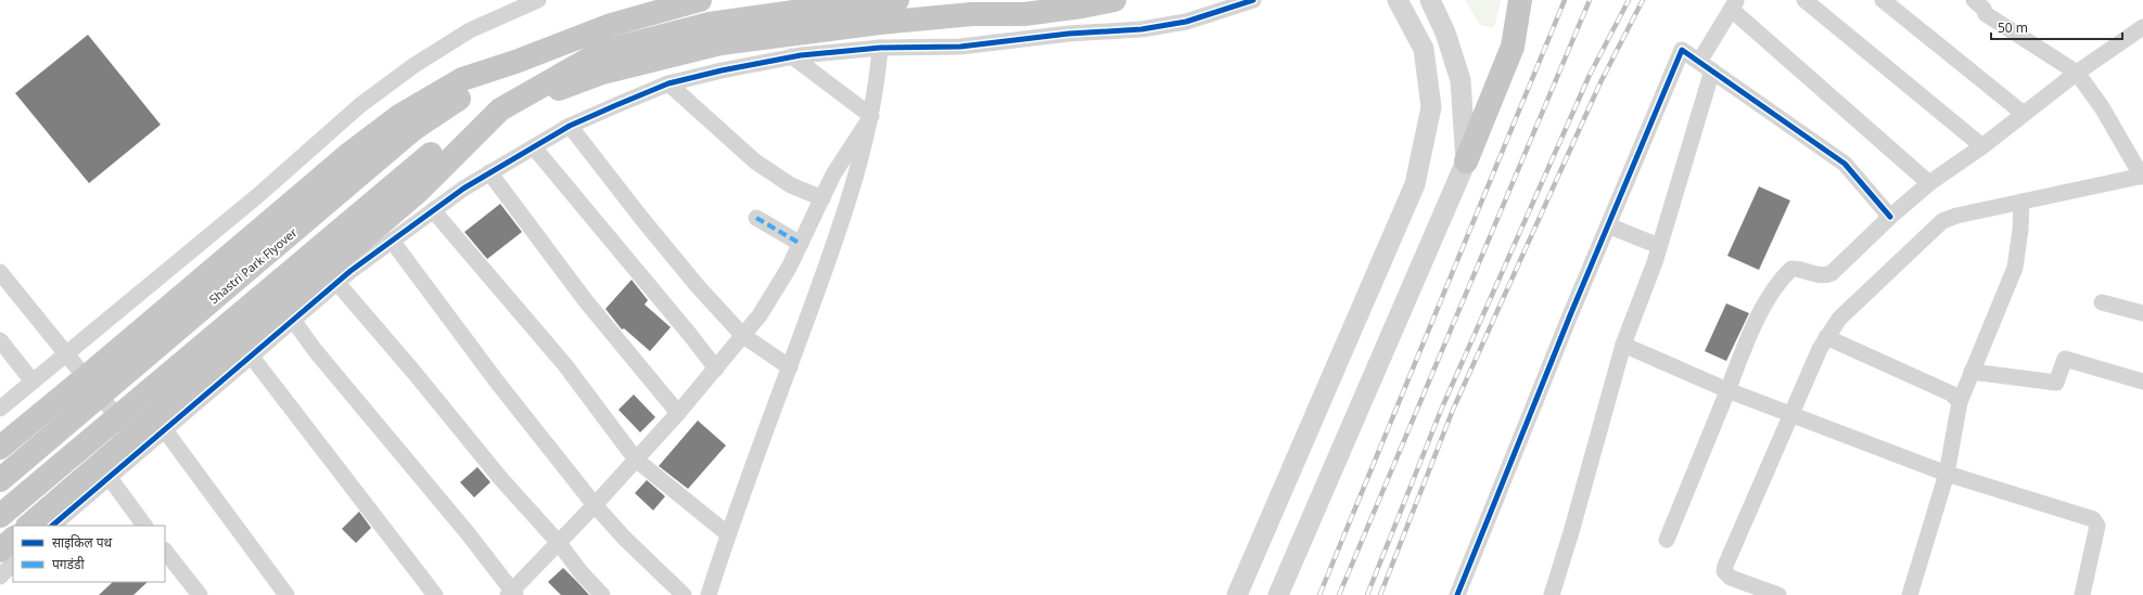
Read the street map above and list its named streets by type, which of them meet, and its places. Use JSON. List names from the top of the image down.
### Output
{
  "streets": {
    "highway": ["Shastri Park Flyover"]
  },
  "legend": ["साइकिल पथ", "पगडंडी"],
  "scale_bar": "50 m"
}
